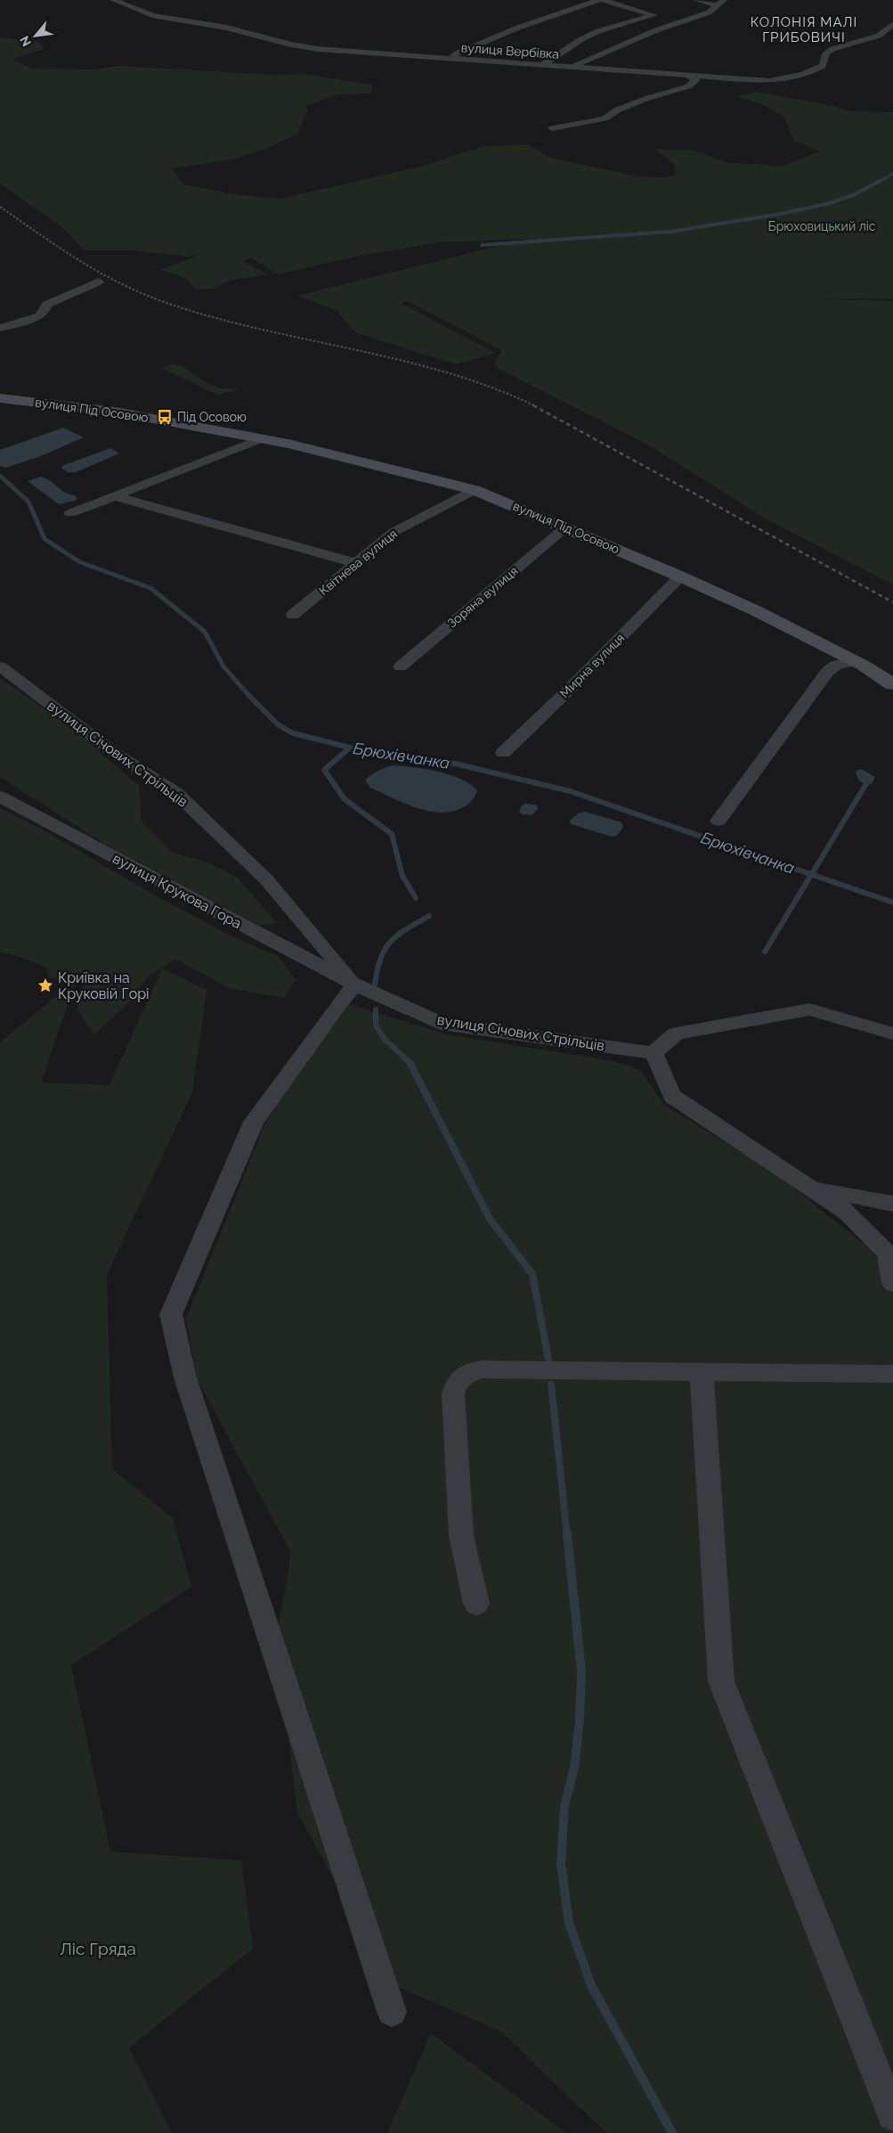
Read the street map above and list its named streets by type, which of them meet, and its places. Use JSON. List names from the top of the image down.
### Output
{
  "streets": {
    "street": [
      "вулиця Вербівка",
      "вулиця Під Осовою",
      "Квітнева вулиця",
      "Зоряна вулиця",
      "Мирна вулиця",
      "вулиця Січових Стрільців",
      "вулиця Крукова Гора"
    ]
  },
  "crossings": [
    ["вулиця Під Осовою", "Квітнева вулиця"],
    ["вулиця Під Осовою", "Зоряна вулиця"],
    ["вулиця Під Осовою", "Мирна вулиця"],
    ["вулиця Січових Стрільців", "вулиця Крукова Гора"]
  ],
  "districts": ["КОЛОНІЯ МАЛІ ГРИБОВИЧІ"],
  "water": ["Брюхівчанка"],
  "parks": ["Брюховицький ліс", "Ліс Гряда"],
  "places": {
    "bus stop": ["Під Осовою"],
    "place": ["Криївка на Круковій Горі"]
  },
  "north": "bottom left"
}
